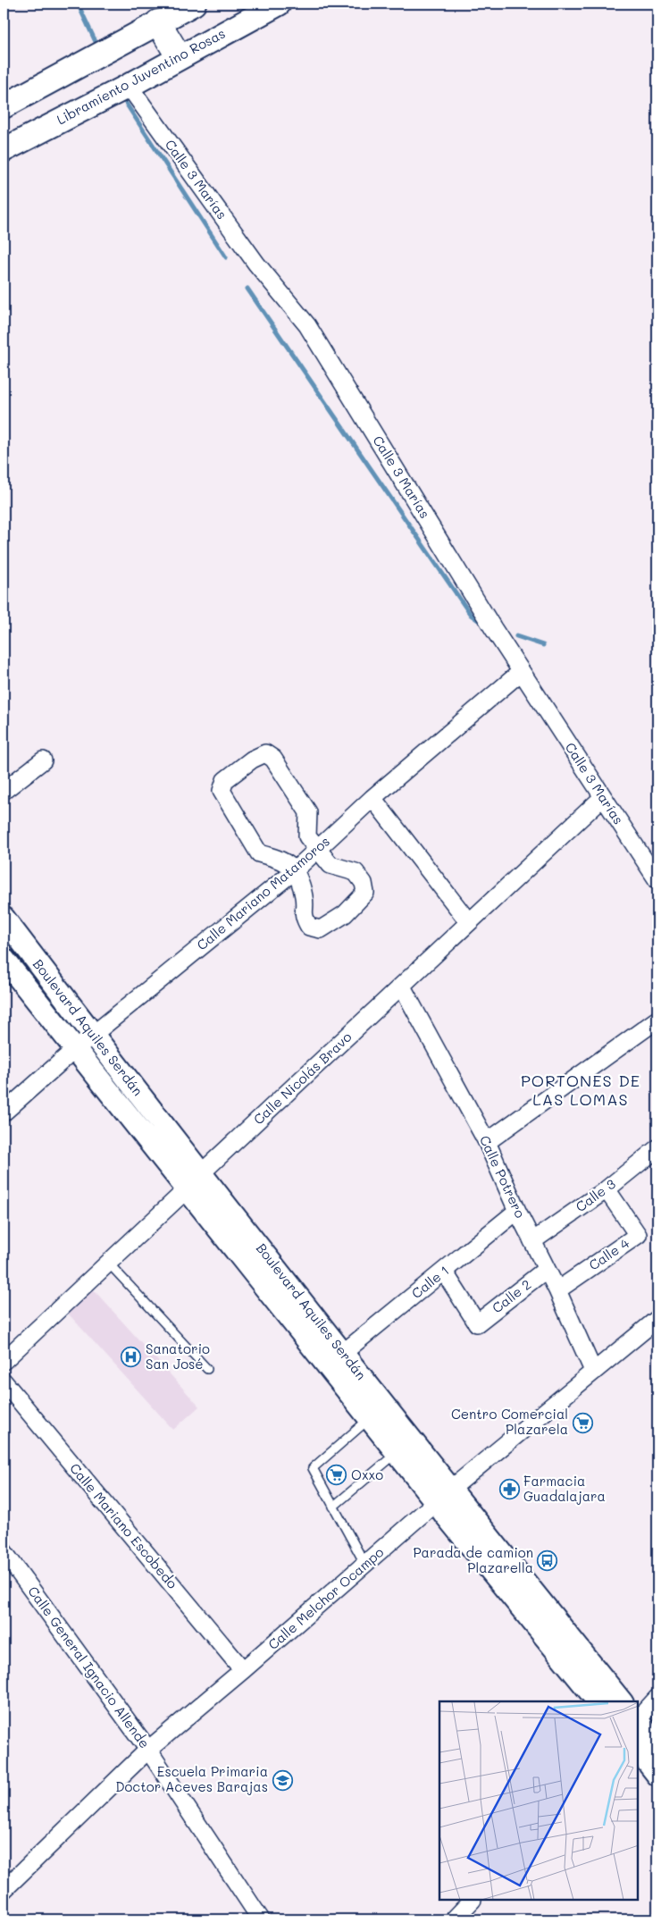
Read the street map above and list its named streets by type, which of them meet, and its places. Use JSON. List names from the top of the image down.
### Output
{
  "streets": {
    "main road": ["Libramiento Juventino Rosas"],
    "street": [
      "Calle 3 Marías",
      "Calle Mariano Matamoros",
      "Boulevard Aquiles Serdán",
      "Calle Nicolás Bravo",
      "Calle Potrero",
      "Calle 3",
      "Calle 4",
      "Calle 1",
      "Calle 2",
      "Calle Mariano Escobedo",
      "Calle Melchor Ocampo",
      "Calle General Ignacio Allende"
    ]
  },
  "crossings": [
    ["Libramiento Juventino Rosas", "Calle 3 Marías"],
    ["Calle 3 Marías", "Calle Mariano Matamoros"],
    ["Calle 3 Marías", "Calle Nicolás Bravo"],
    ["Calle Mariano Matamoros", "Boulevard Aquiles Serdán"],
    ["Boulevard Aquiles Serdán", "Calle Nicolás Bravo"],
    ["Boulevard Aquiles Serdán", "Calle 1"],
    ["Boulevard Aquiles Serdán", "Calle Melchor Ocampo"],
    ["Calle Nicolás Bravo", "Calle Potrero"],
    ["Calle Potrero", "Calle 3"],
    ["Calle Potrero", "Calle 4"],
    ["Calle Potrero", "Calle 1"],
    ["Calle Potrero", "Calle 2"],
    ["Calle Potrero", "Calle Melchor Ocampo"],
    ["Calle 3", "Calle 4"],
    ["Calle 1", "Calle 2"],
    ["Calle Mariano Escobedo", "Calle Melchor Ocampo"],
    ["Calle Melchor Ocampo", "Calle General Ignacio Allende"]
  ],
  "districts": ["PORTONES DE LAS LOMAS"],
  "places": {
    "hospital": ["Sanatorio San José"],
    "supermarket": ["Centro Comercial Plazarela", "Oxxo"],
    "pharmacy": ["Farmacia Guadalajara"],
    "bus stop": ["Parada de camion Plazarella"],
    "school or university": ["Escuela Primaria Doctor Aceves Barajas"]
  }
}
